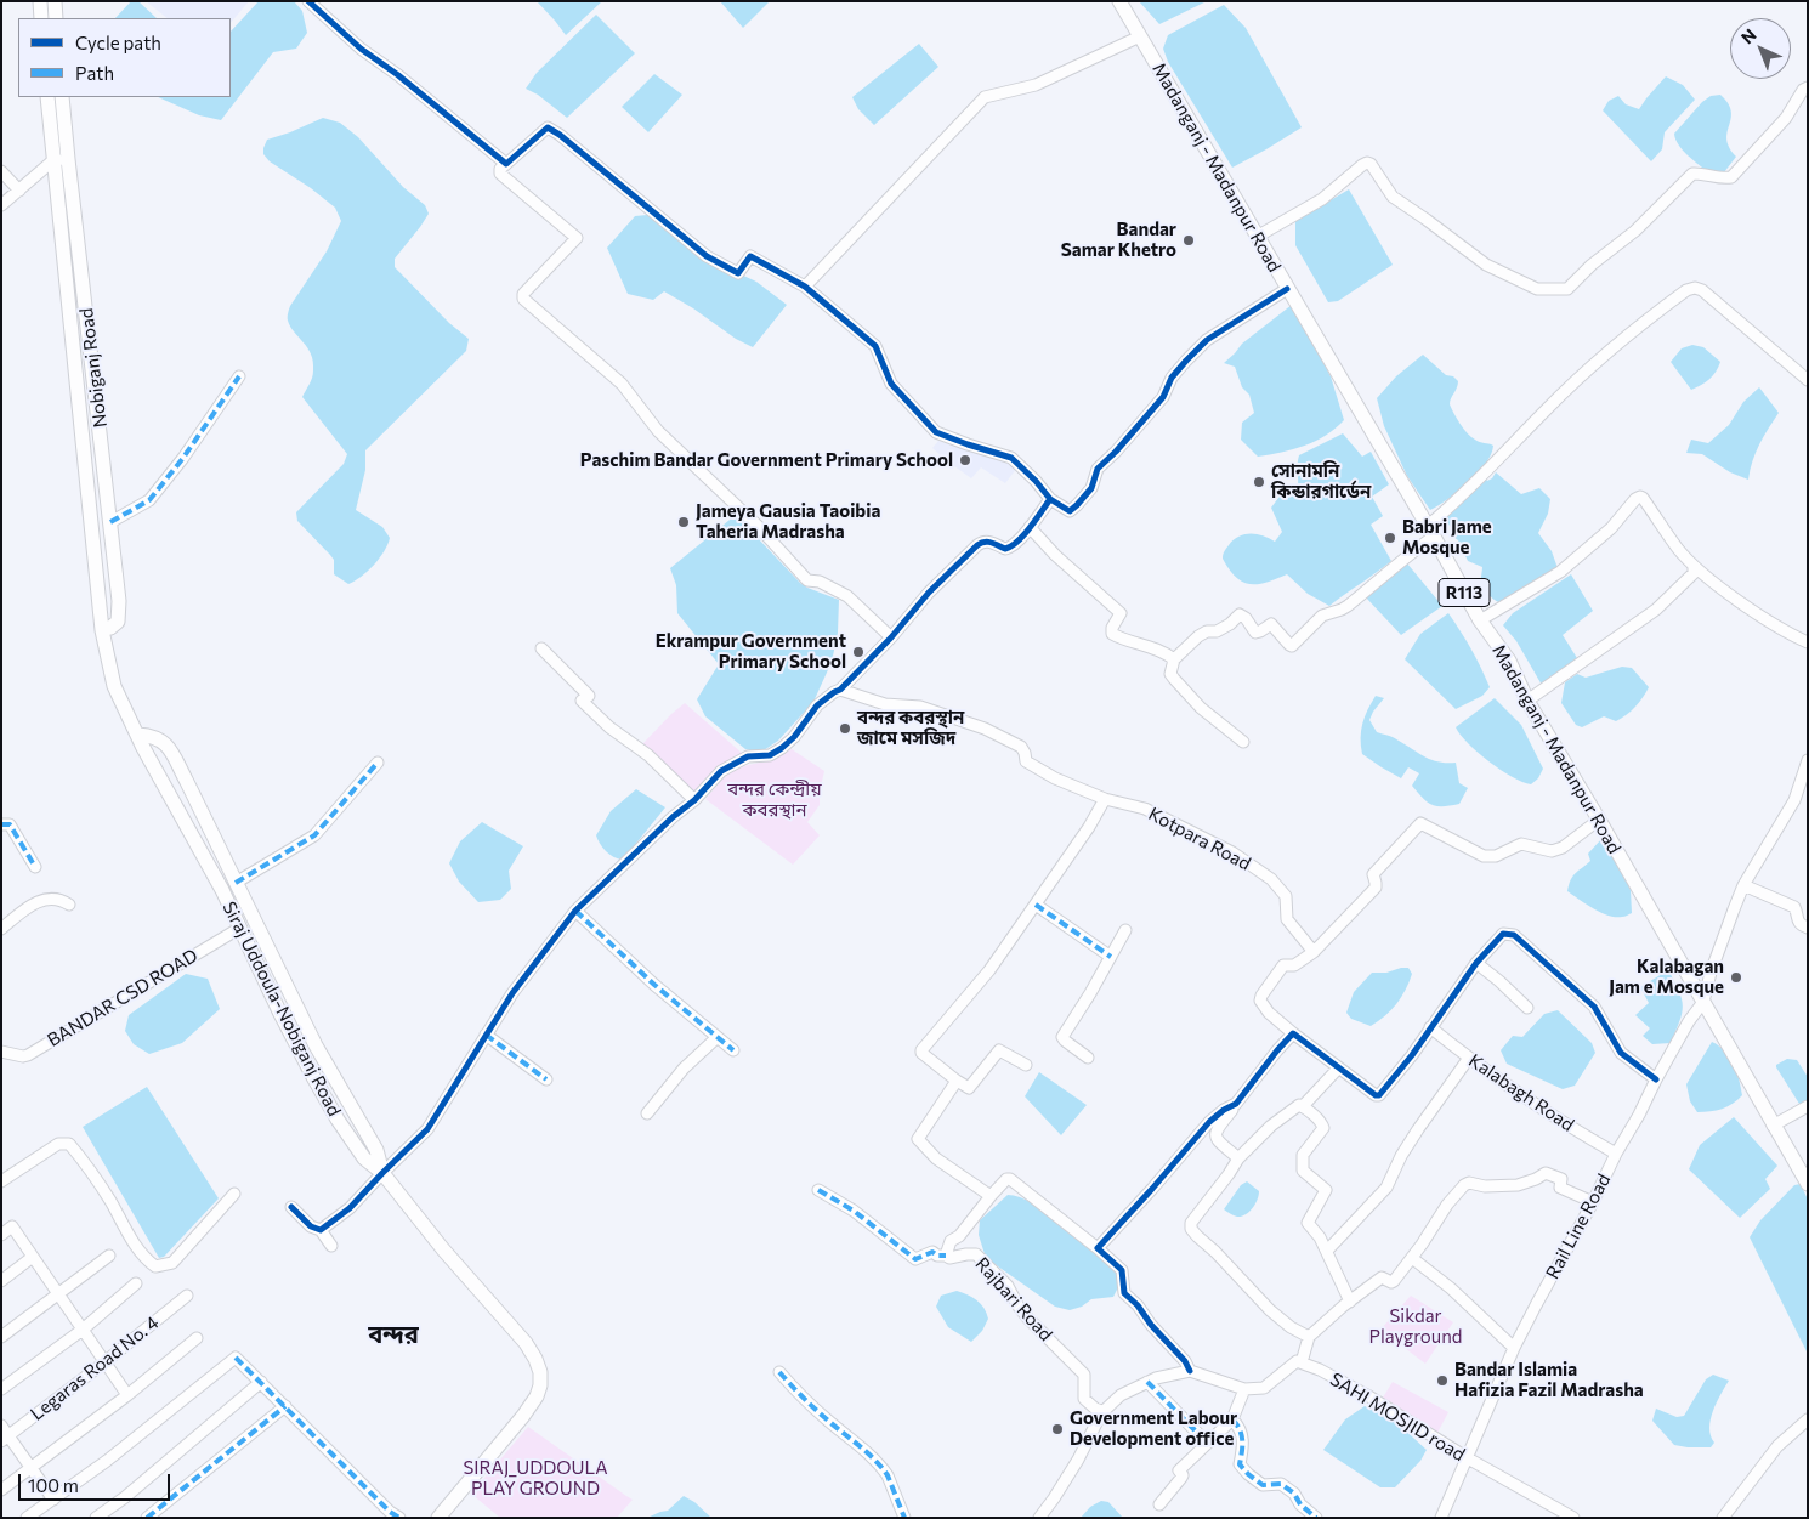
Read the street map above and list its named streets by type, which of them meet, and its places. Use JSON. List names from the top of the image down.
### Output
{
  "streets": {
    "main road": [
      "Madanganj - Madanpur Road",
      "Nobiganj Road",
      "R113",
      "Siraj Uddoula-Nobiganj Road"
    ],
    "street": [
      "Kotpara Road",
      "BANDAR CSD ROAD",
      "Kalabagh Road",
      "Rail Line Road",
      "Rajbari Road",
      "Legaras Road No. 4",
      "SAHI MOSJID road"
    ]
  },
  "crossings": [
    ["Madanganj - Madanpur Road", "Rail Line Road"],
    ["Nobiganj Road", "Siraj Uddoula-Nobiganj Road"],
    ["BANDAR CSD ROAD", "Siraj Uddoula-Nobiganj Road"],
    ["Kalabagh Road", "Rail Line Road"],
    ["Rail Line Road", "SAHI MOSJID road"]
  ],
  "districts": ["বন্দর"],
  "parks": ["বন্দর কেন্দ্রীয় কবরস্থান", "Sikdar Playground", "SIRAJ_UDDOULA PLAY GROUND"],
  "places": [
    "Bandar Samar Khetro",
    "Paschim Bandar Government Primary School",
    "সোনামনি কিন্ডারগার্ডেন",
    "Jameya Gausia Taoibia Taheria Madrasha",
    "Babri Jame Mosque",
    "Ekrampur Government Primary School",
    "বন্দর কবরস্থান জামে মসজিদ",
    "Kalabagan Jam e Mosque",
    "Bandar Islamia Hafizia Fazil Madrasha",
    "Government Labour Development office"
  ],
  "legend": ["Cycle path", "Path"],
  "scale_bar": "100 m",
  "north": "top left"
}
